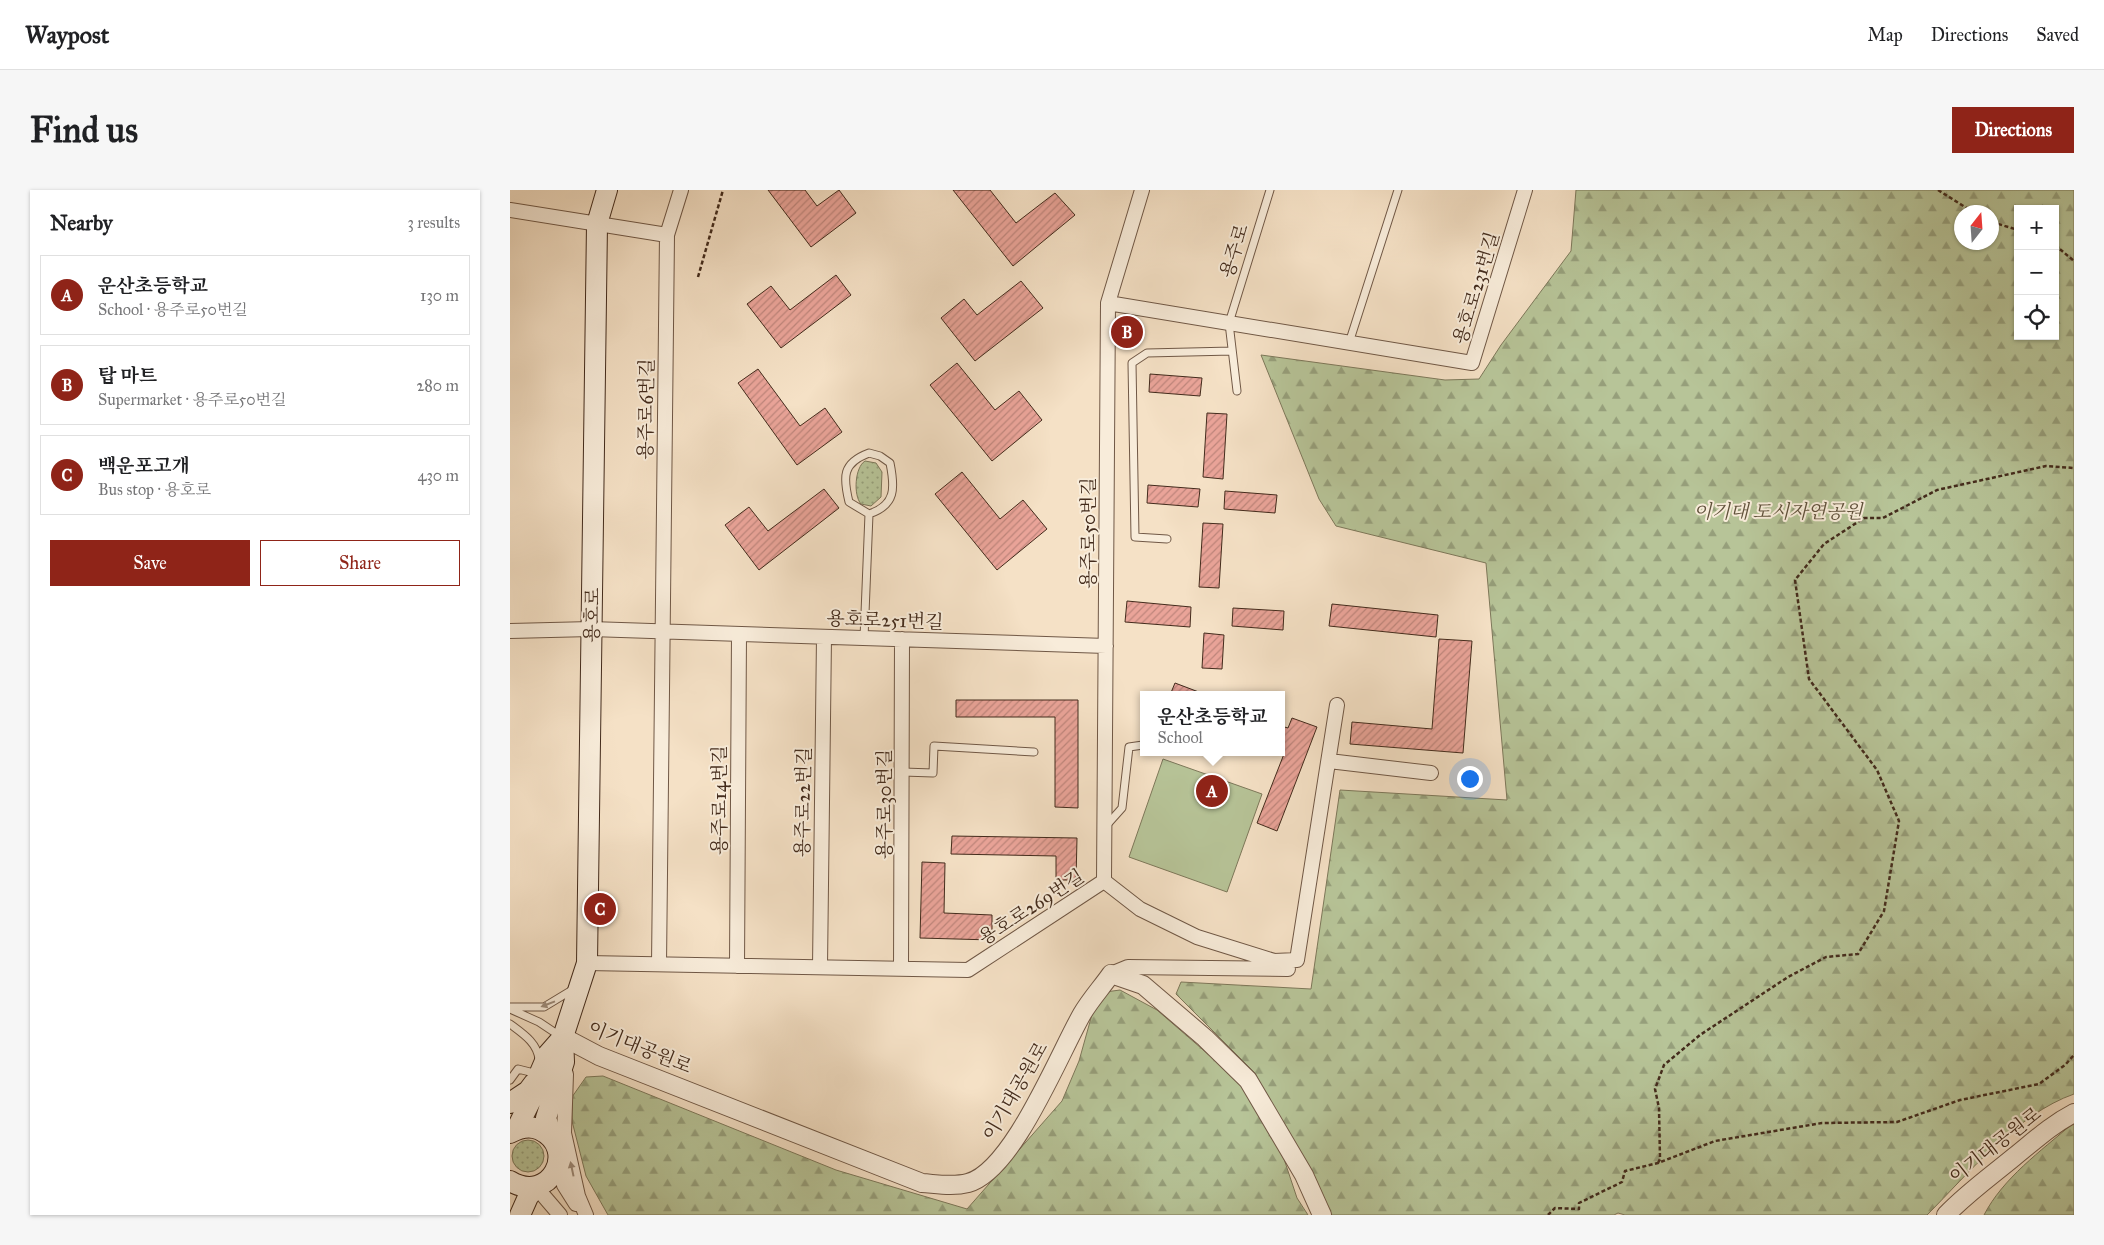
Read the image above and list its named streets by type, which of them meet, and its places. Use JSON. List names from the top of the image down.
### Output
{
  "streets": {
    "main road": ["용호로"],
    "street": [
      "용호로231번길",
      "용주로6번길",
      "용주로50번길",
      "용호로251번길",
      "용주로14번길",
      "용주로22번길",
      "용주로30번길",
      "용호로269번길",
      "이기대공원로"
    ],
    "lane": ["용주로"]
  },
  "crossings": [
    ["용주로", "용호로231번길"],
    ["용호로231번길", "용주로50번길"],
    ["용주로6번길", "용호로251번길"],
    ["용주로50번길", "용호로251번길"],
    ["용주로50번길", "용호로269번길"],
    ["용호로", "용호로251번길"],
    ["용호로", "용호로269번길"],
    ["용호로", "이기대공원로"],
    ["용호로251번길", "용주로14번길"],
    ["용호로251번길", "용주로22번길"],
    ["용호로251번길", "용주로30번길"],
    ["용주로14번길", "용호로269번길"],
    ["용주로22번길", "용호로269번길"],
    ["용주로30번길", "용호로269번길"]
  ],
  "parks": ["이기대 도시자연공원"],
  "north": "top",
  "page": {
    "header": "Waypost",
    "nav": ["Map", "Directions", "Saved"],
    "buttons": [
      "Directions",
      ["Save", "Share"]
    ],
    "title": "Find us",
    "heading": ["Nearby", "3 results"],
    "map_buttons": ["+", "−"],
    "list": [
      {
        "mark": "A",
        "name": "운산초등학교",
        "note": "School · 용주로50번길",
        "value": "130 m"
      },
      {
        "mark": "B",
        "name": "탑 마트",
        "note": "Supermarket · 용주로50번길",
        "value": "280 m"
      },
      {
        "mark": "C",
        "name": "백운포고개",
        "note": "Bus stop · 용호로",
        "value": "430 m"
      }
    ],
    "pins": ["B", "A", "C"],
    "popup": ["운산초등학교", "School"]
  }
}
